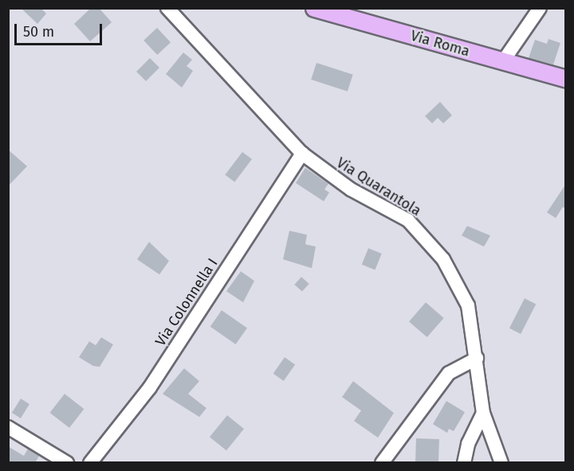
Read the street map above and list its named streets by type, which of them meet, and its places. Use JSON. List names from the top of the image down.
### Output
{
  "streets": {
    "main road": ["Via Roma"],
    "street": ["Via Quarantola", "Via Colonnella I"]
  },
  "crossings": [
    ["Via Quarantola", "Via Colonnella I"]
  ],
  "scale_bar": "50 m"
}
